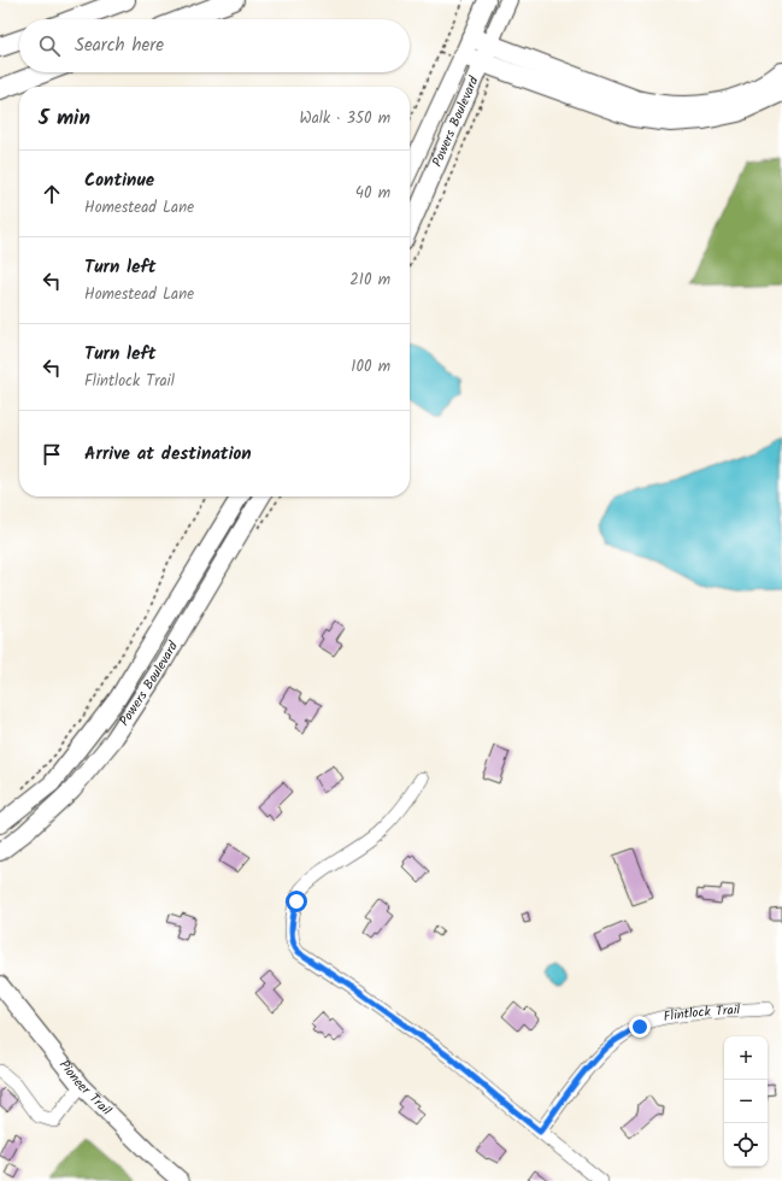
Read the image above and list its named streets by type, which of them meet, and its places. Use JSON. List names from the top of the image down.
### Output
{
  "streets": {
    "main road": ["Powers Boulevard", "Pioneer Trail"],
    "street": ["Flintlock Trail"]
  },
  "page": {
    "search": "Search here",
    "heading": ["5 min", "Walk · 350 m"],
    "list": [
      ["Continue", "Homestead Lane", "40 m"],
      ["Turn left", "Homestead Lane", "210 m"],
      ["Turn left", "Flintlock Trail", "100 m"],
      "Arrive at destination"
    ],
    "map_buttons": ["+", "−"]
  }
}
